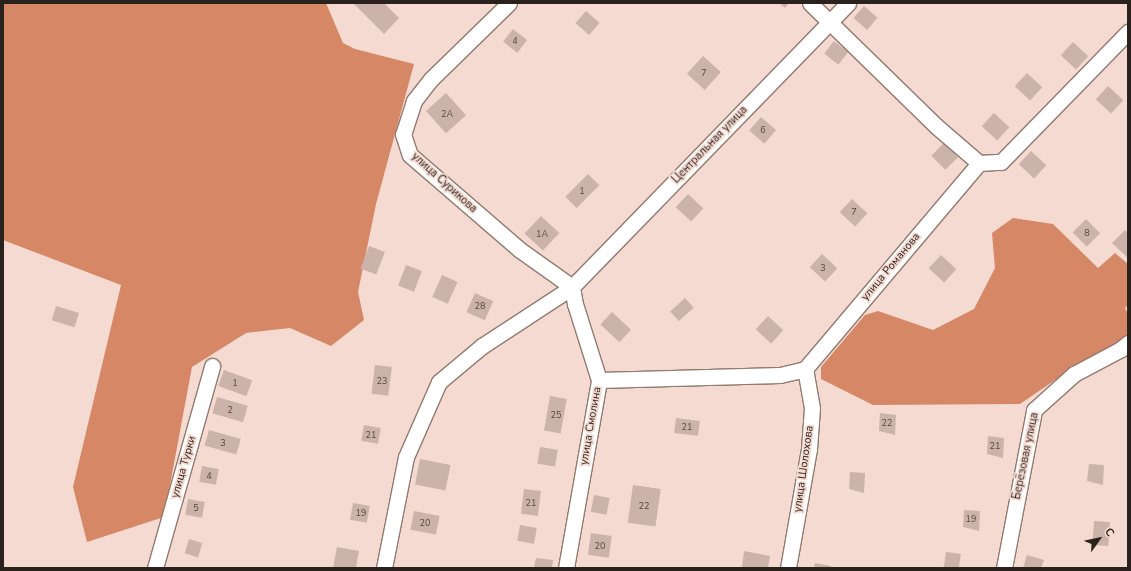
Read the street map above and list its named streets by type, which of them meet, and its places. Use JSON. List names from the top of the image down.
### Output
{
  "streets": {
    "street": [
      "Центральная улица",
      "улица Сурикова",
      "улица Романова",
      "улица Смолина",
      "Берёзовая улица",
      "улица Турки",
      "улица Шолохова"
    ]
  },
  "crossings": [
    ["Центральная улица", "улица Сурикова"],
    ["Центральная улица", "улица Смолина"],
    ["улица Сурикова", "улица Смолина"],
    ["улица Романова", "улица Шолохова"]
  ],
  "house_numbers": [
    "4",
    "7",
    "2А",
    "6",
    "1",
    "7",
    "8",
    "1А",
    "3",
    "28",
    "23",
    "1",
    "2",
    "25",
    "22",
    "21",
    "21",
    "3",
    "21",
    "4",
    "21",
    "22",
    "5",
    "19",
    "19",
    "20",
    "20"
  ],
  "north": "top right"
}
